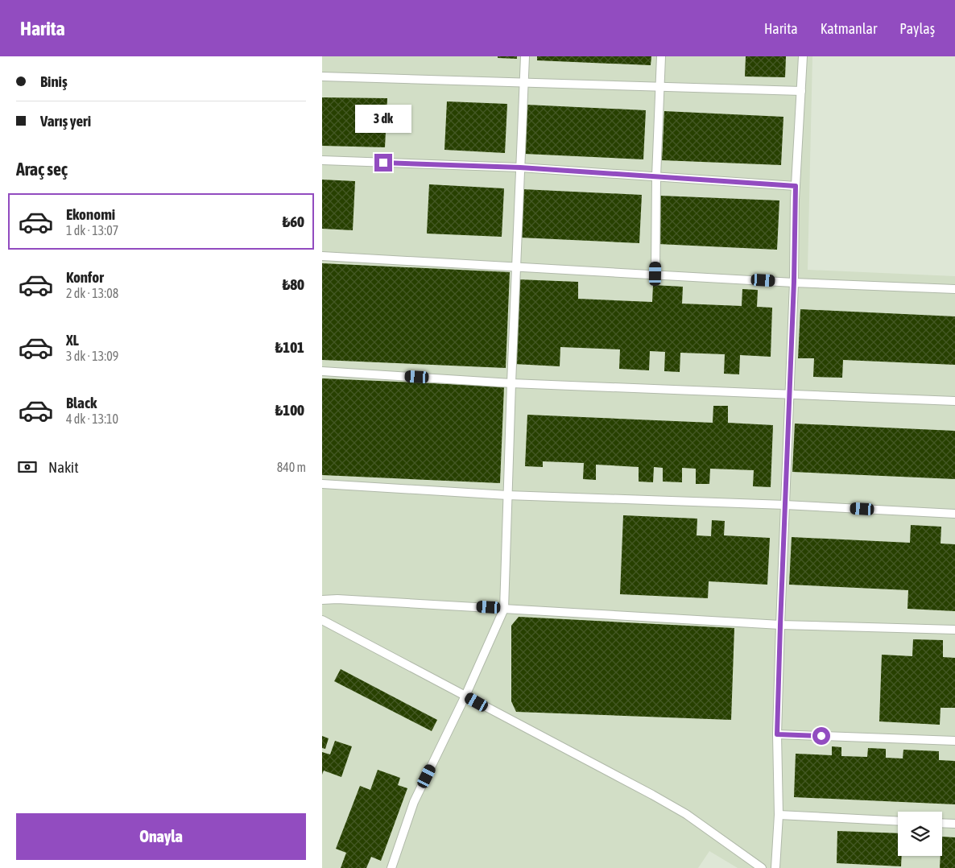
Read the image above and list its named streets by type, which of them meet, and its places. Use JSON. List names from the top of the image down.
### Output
{
  "page": {
    "header": "Harita",
    "nav": ["Harita", "Katmanlar", "Paylaş"],
    "banner": ["Biniş", "Varış yeri"],
    "bubble": "3 dk",
    "heading": "Araç seç",
    "list": [
      {
        "name": "Ekonomi",
        "note": "1 dk · 13:07",
        "value": "₺60"
      },
      {
        "name": "Konfor",
        "note": "2 dk · 13:08",
        "value": "₺80"
      },
      {
        "name": "XL",
        "note": "3 dk · 13:09",
        "value": "₺101"
      },
      {
        "name": "Black",
        "note": "4 dk · 13:10",
        "value": "₺100"
      }
    ],
    "pay": ["Nakit", "840 m"],
    "buttons": "Onayla"
  }
}
